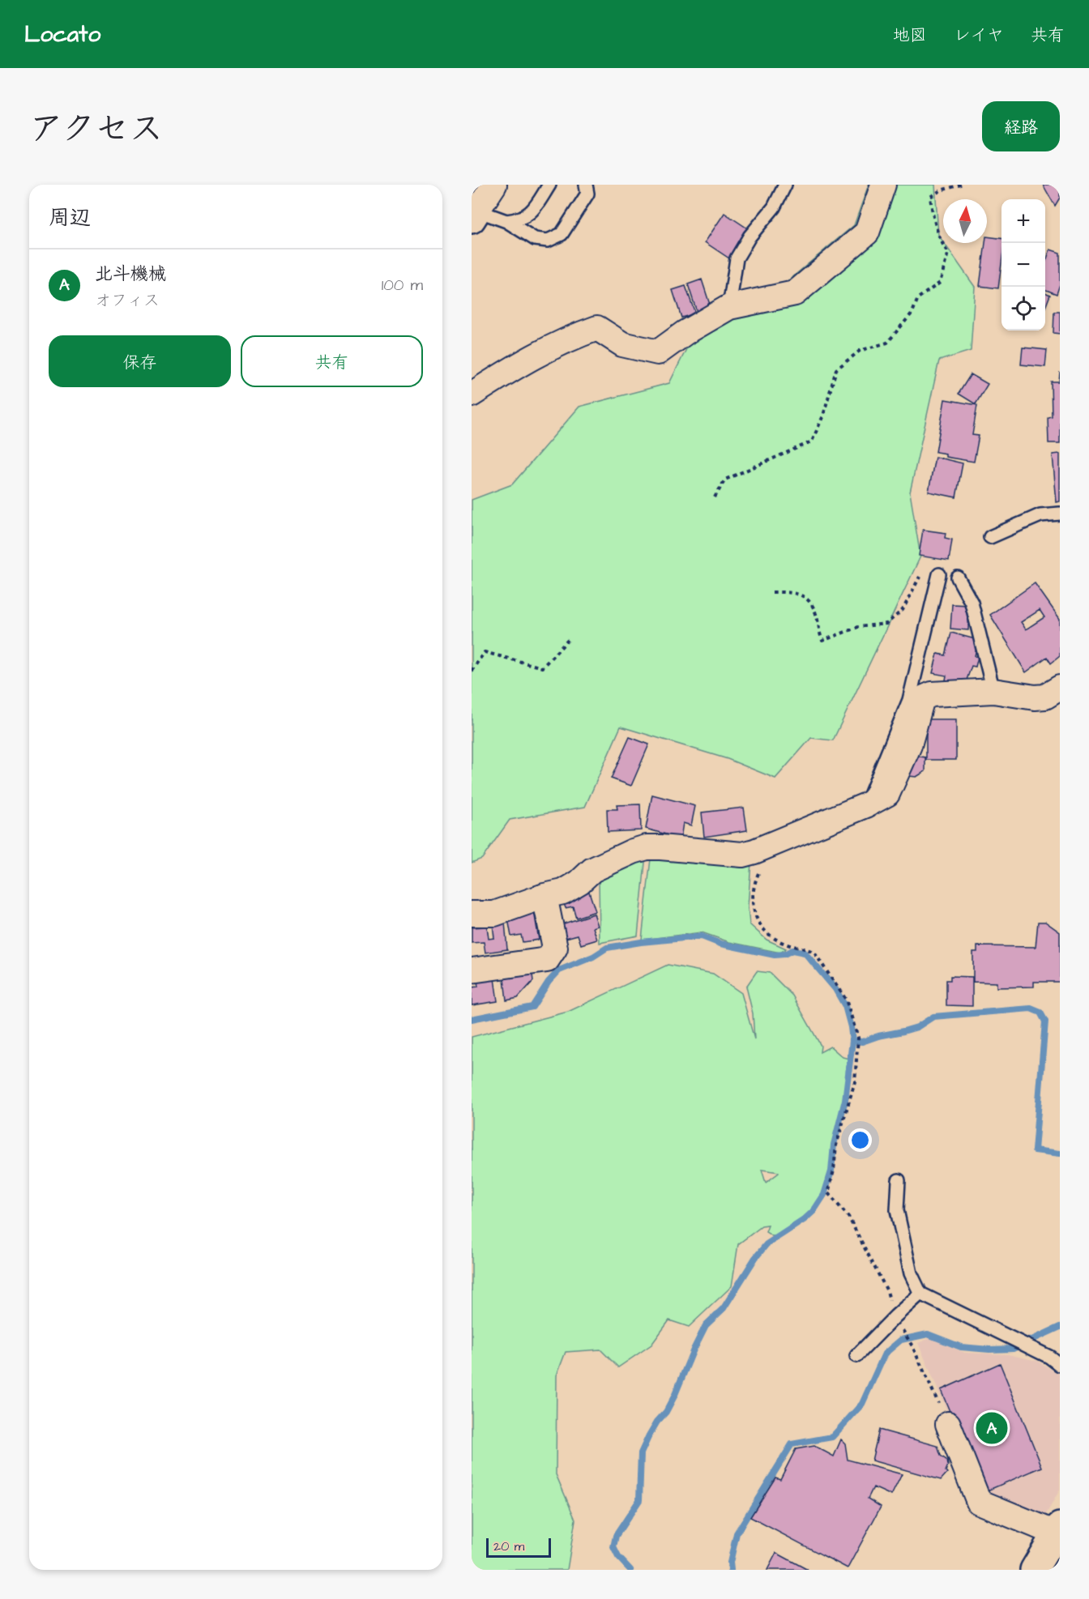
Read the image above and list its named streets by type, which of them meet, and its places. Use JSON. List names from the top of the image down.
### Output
{
  "scale_bar": "20 m",
  "north": "top",
  "page": {
    "header": "Locato",
    "nav": ["地図", "レイヤ", "共有"],
    "title": "アクセス",
    "buttons": [
      "経路",
      ["保存", "共有"]
    ],
    "heading": "周辺",
    "map_buttons": ["+", "−"],
    "list": [
      {
        "mark": "A",
        "name": "北斗機械",
        "note": "オフィス",
        "value": "100 m"
      }
    ],
    "pins": "A",
    "scale": "20 m"
  }
}
